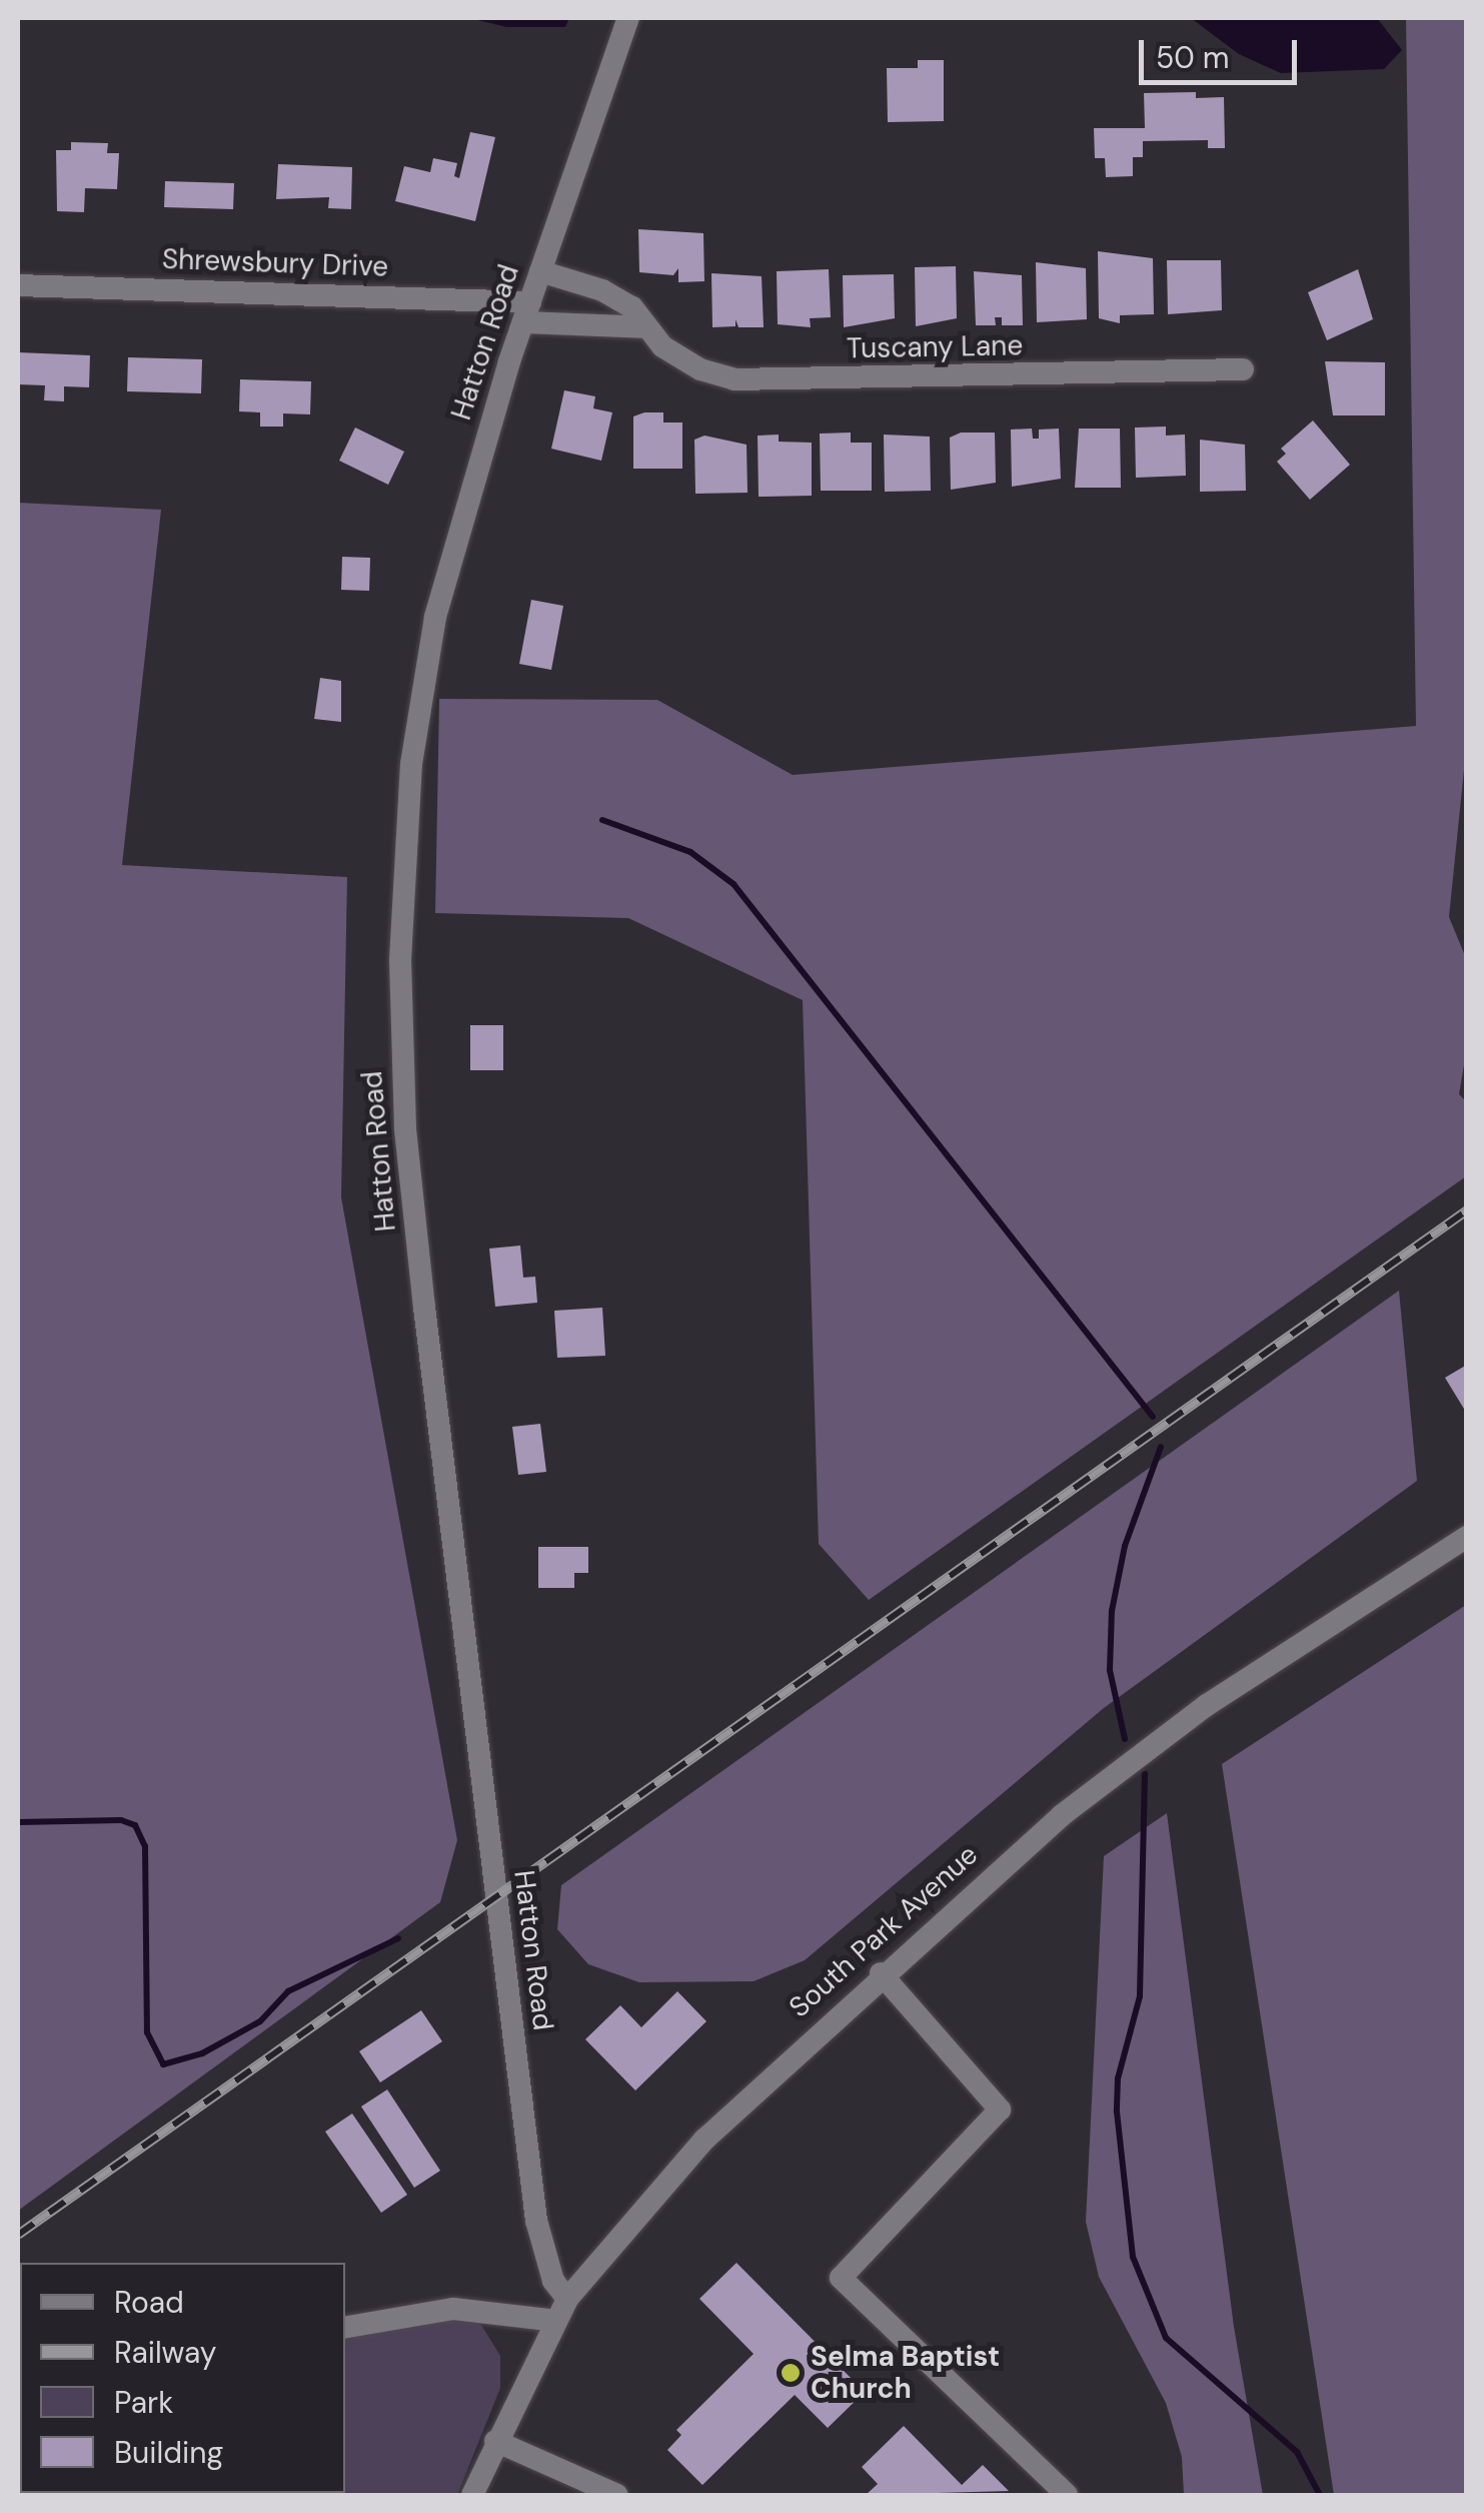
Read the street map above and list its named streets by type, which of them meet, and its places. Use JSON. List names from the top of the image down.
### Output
{
  "streets": {
    "street": [
      "Shrewsbury Drive",
      "Hatton Road",
      "Tuscany Lane",
      "South Park Avenue"
    ]
  },
  "crossings": [
    ["Shrewsbury Drive", "Hatton Road"],
    ["Hatton Road", "Tuscany Lane"],
    ["Hatton Road", "South Park Avenue"]
  ],
  "places": ["Selma Baptist Church"],
  "legend": [
    "Road",
    "Railway",
    "Park",
    "Building"
  ],
  "scale_bar": "50 m"
}
